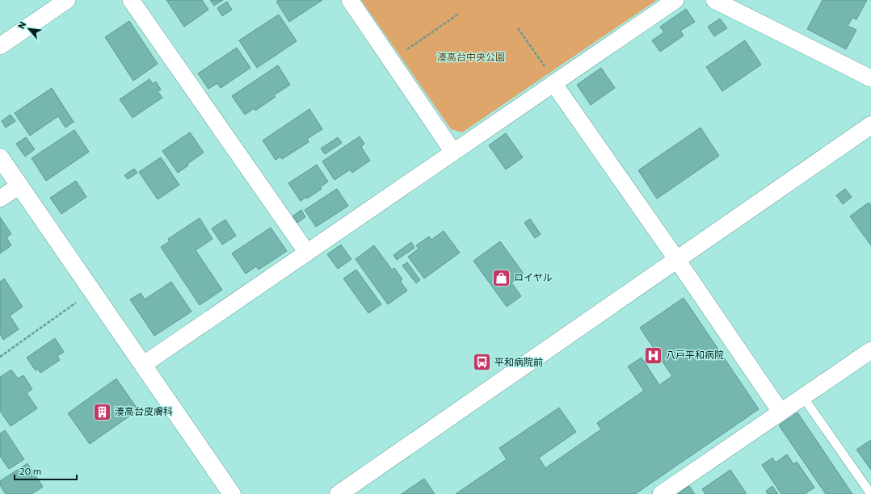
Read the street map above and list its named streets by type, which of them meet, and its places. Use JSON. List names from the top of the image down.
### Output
{
  "parks": ["湊高台中央公園"],
  "places": {
    "shop": ["ロイヤル"],
    "hospital": ["八戸平和病院"],
    "bus stop": ["平和病院前"],
    "building": ["湊高台皮膚科"]
  },
  "scale_bar": "20 m",
  "north": "top left"
}
